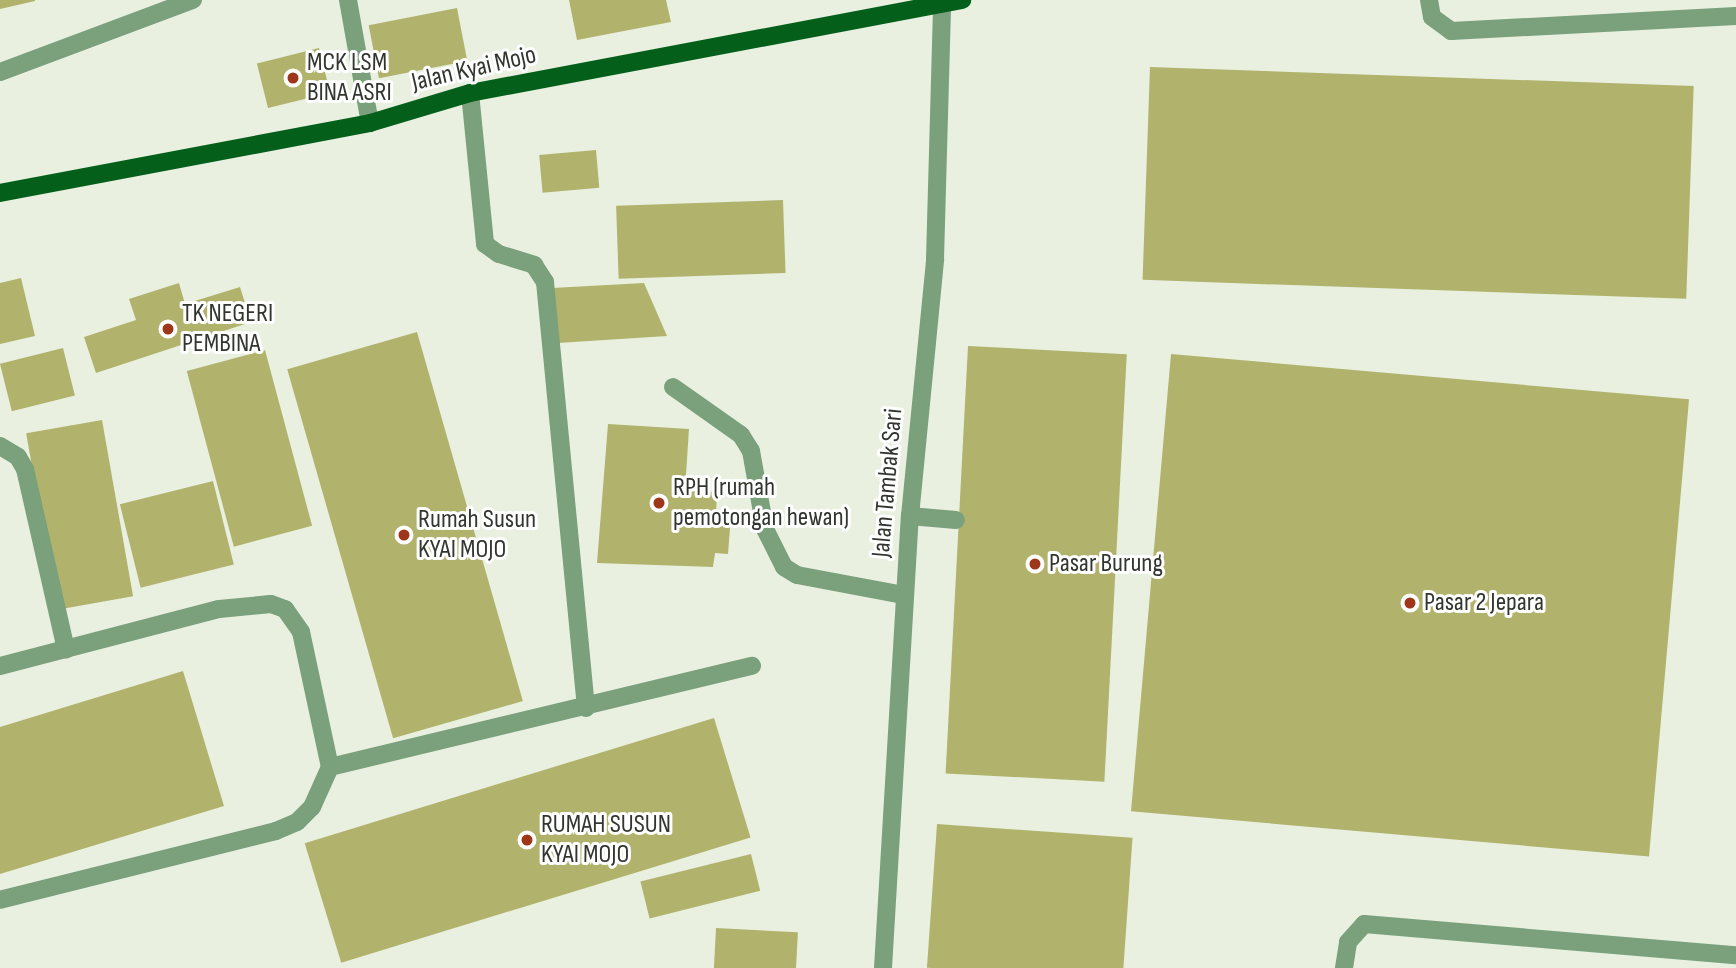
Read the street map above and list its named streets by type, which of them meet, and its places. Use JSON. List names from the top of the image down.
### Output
{
  "streets": {
    "main road": ["Jalan Kyai Mojo"],
    "street": ["Jalan Tambak Sari"]
  },
  "crossings": [
    ["Jalan Kyai Mojo", "Jalan Tambak Sari"]
  ],
  "places": [
    "MCK LSM BINA ASRI",
    "TK NEGERI PEMBINA",
    "RPH (rumah pemotongan hewan)",
    "Rumah Susun KYAI MOJO",
    "Pasar Burung",
    "Pasar 2 Jepara",
    "RUMAH SUSUN KYAI MOJO"
  ]
}
